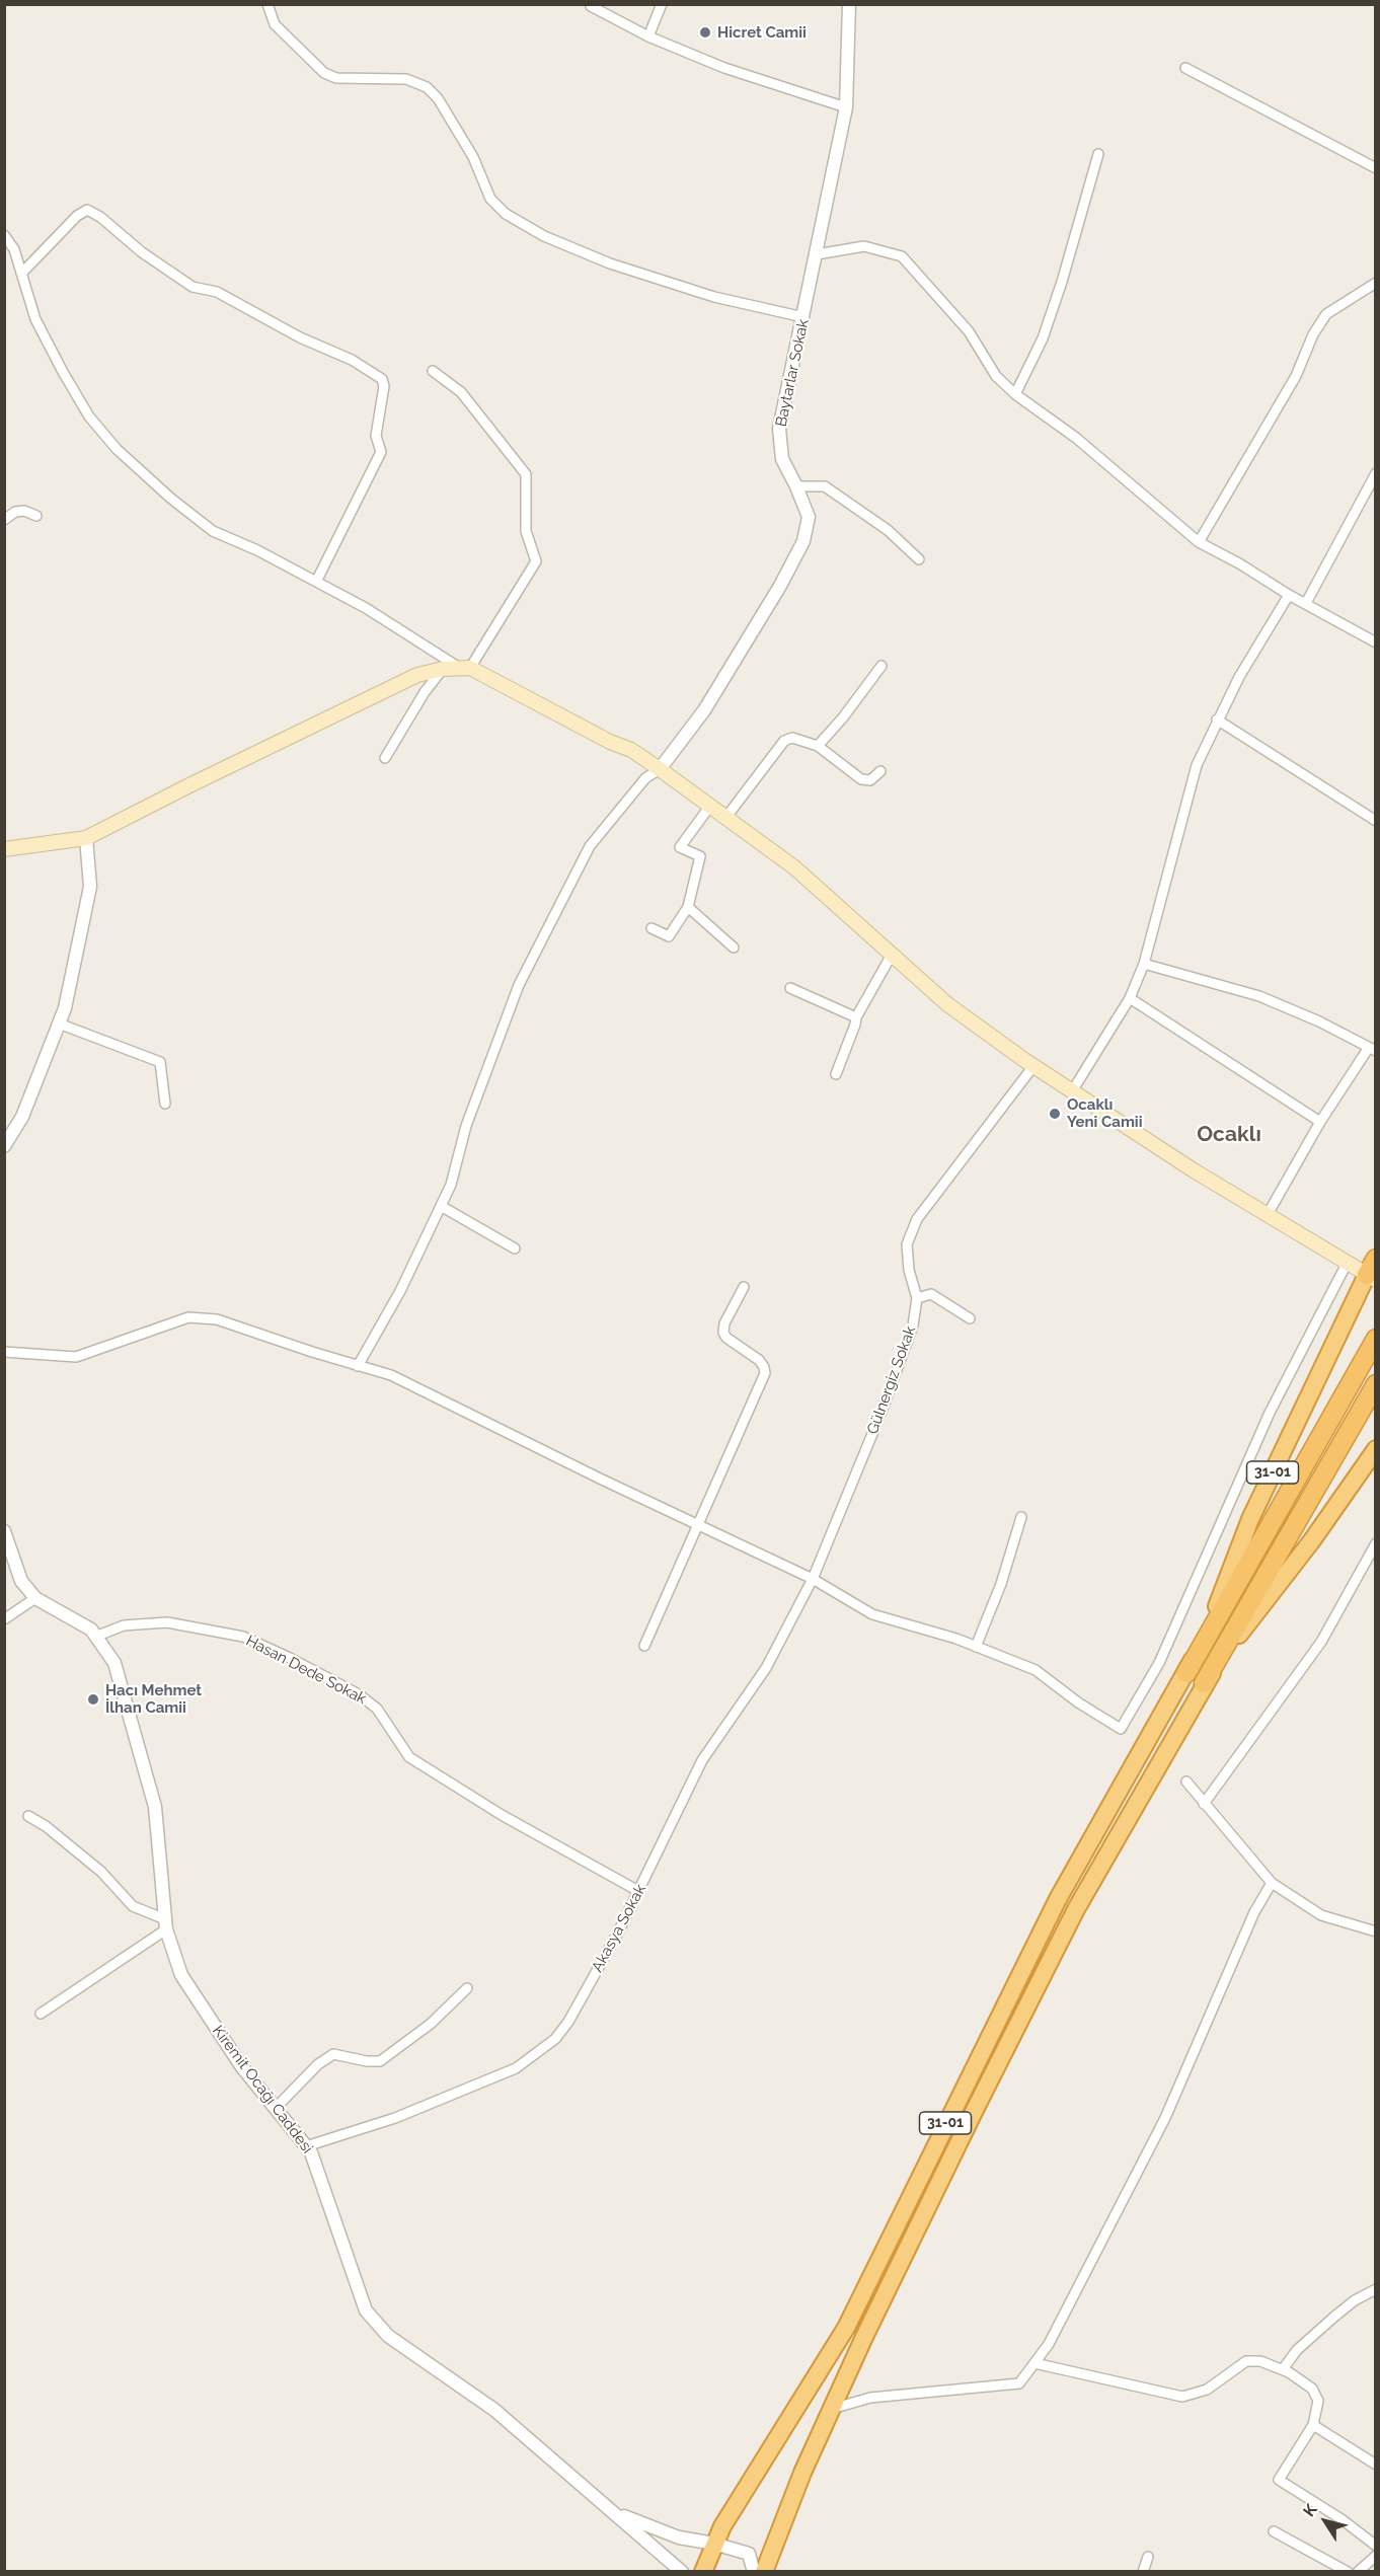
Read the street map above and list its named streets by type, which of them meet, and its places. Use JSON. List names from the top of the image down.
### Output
{
  "streets": {
    "highway": ["31-01"],
    "street": [
      "Baytarlar Sokak",
      "Gülnergiz Sokak",
      "Hasan Dede Sokak",
      "Akasya Sokak",
      "Kiremit Ocağı Caddesi"
    ]
  },
  "crossings": [
    ["Baytarlar Sokak", "31-01"],
    ["Gülnergiz Sokak", "31-01"],
    ["Gülnergiz Sokak", "Akasya Sokak"],
    ["Hasan Dede Sokak", "Akasya Sokak"],
    ["Hasan Dede Sokak", "Kiremit Ocağı Caddesi"],
    ["Akasya Sokak", "Kiremit Ocağı Caddesi"]
  ],
  "districts": ["Ocaklı"],
  "places": ["Hicret Camii", "Ocaklı Yeni Camii", "Hacı Mehmet İlhan Camii"],
  "north": "top left"
}
